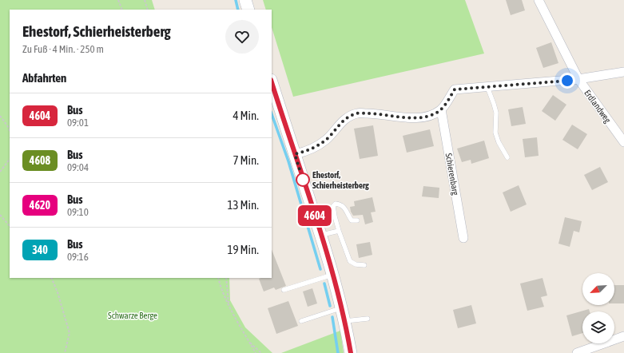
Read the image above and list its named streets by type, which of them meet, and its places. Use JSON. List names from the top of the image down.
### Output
{
  "streets": {
    "street": ["Erdlandweg", "Schierenbarg"]
  },
  "parks": ["Schwarze Berge"],
  "places": ["Ehestorf, Schierheisterberg"],
  "lines": ["bus line 4604"],
  "north": "bottom left",
  "page": {
    "on_map": "4604",
    "heading": [
      ["Ehestorf, Schierheisterberg", "Zu Fuß · 4 Min. · 250 m"],
      "Abfahrten"
    ],
    "list": [
      {
        "mark": "4604",
        "name": "Bus",
        "note": "09:01",
        "value": "4 Min."
      },
      {
        "mark": "4608",
        "name": "Bus",
        "note": "09:04",
        "value": "7 Min."
      },
      {
        "mark": "4620",
        "name": "Bus",
        "note": "09:10",
        "value": "13 Min."
      },
      {
        "mark": "340",
        "name": "Bus",
        "note": "09:16",
        "value": "19 Min."
      }
    ]
  }
}
